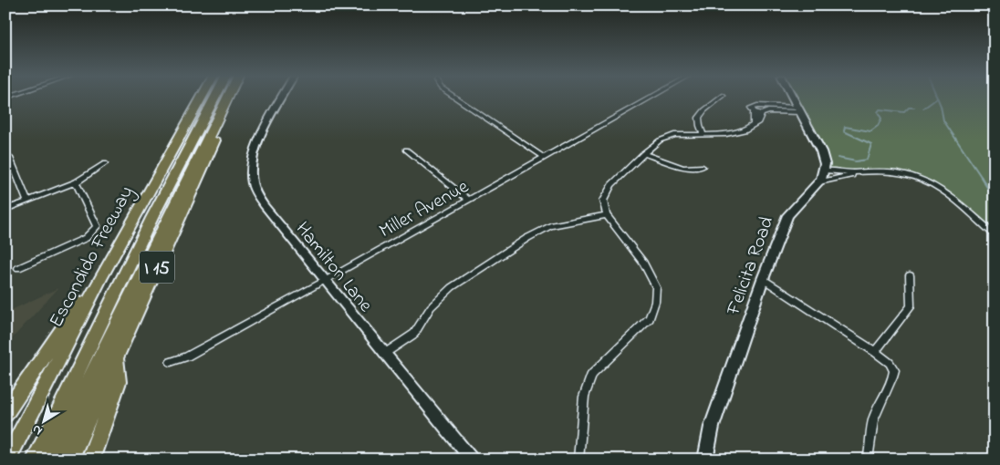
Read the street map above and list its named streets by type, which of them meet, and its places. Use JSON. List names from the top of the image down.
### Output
{
  "streets": {
    "highway": ["Escondido Freeway", "I 15"],
    "main road": ["Felicita Road"],
    "street": ["Miller Avenue", "Hamilton Lane"]
  },
  "crossings": [
    ["Miller Avenue", "Hamilton Lane"]
  ],
  "north": "bottom left"
}
